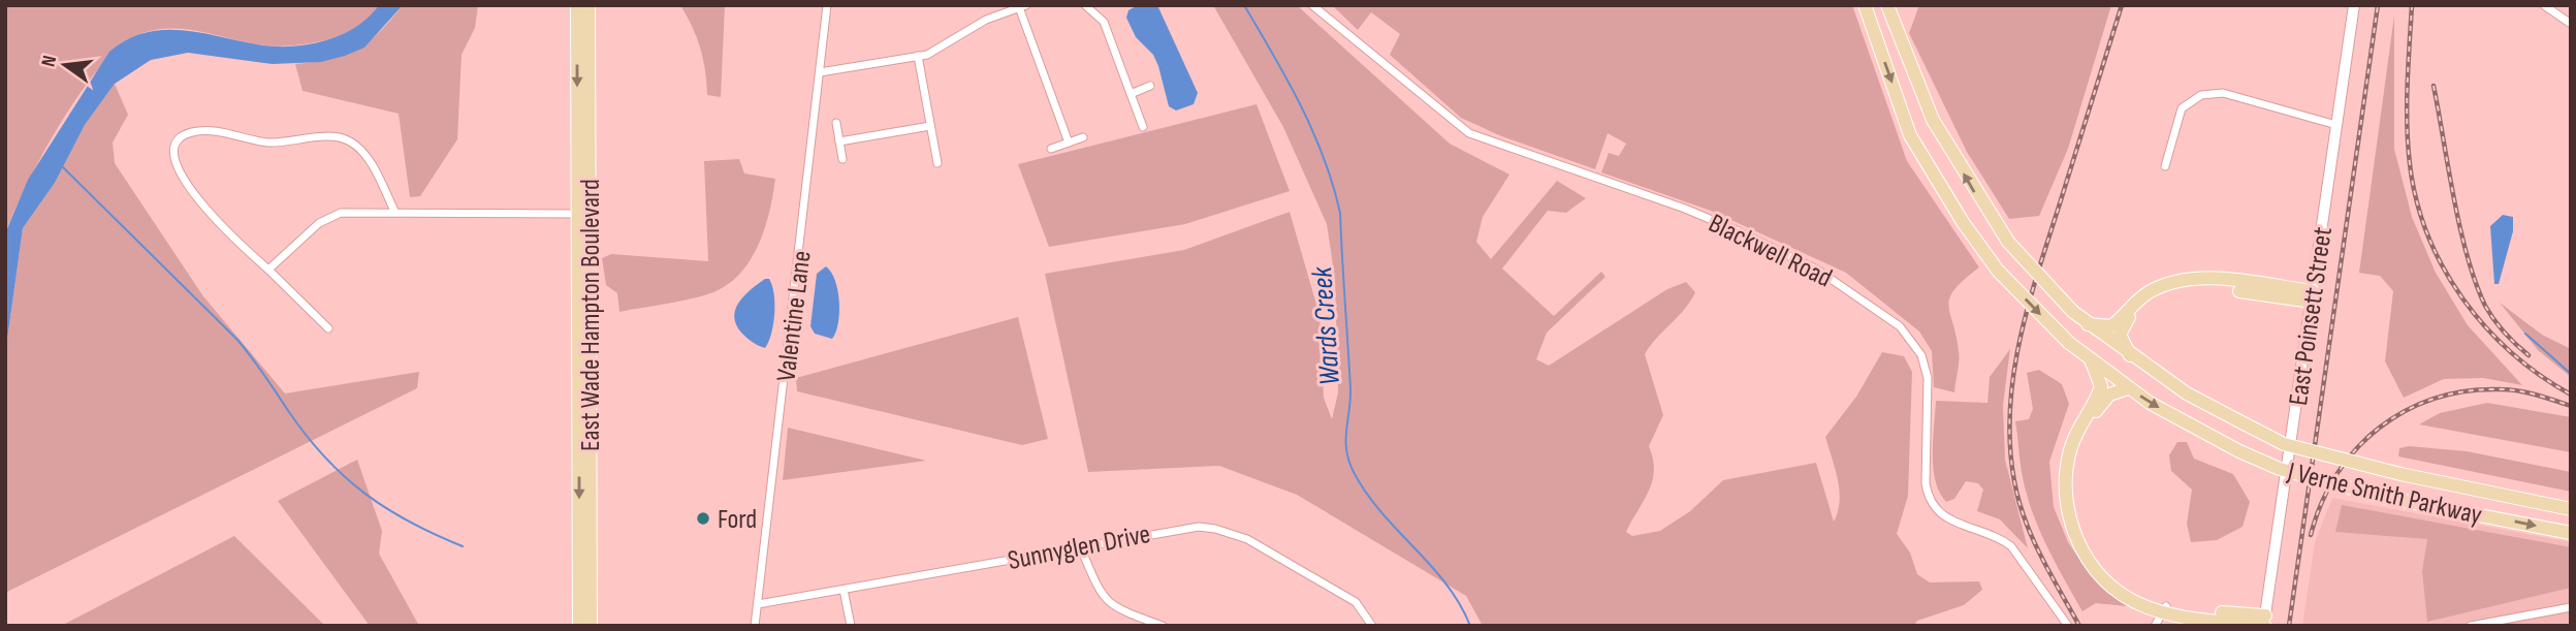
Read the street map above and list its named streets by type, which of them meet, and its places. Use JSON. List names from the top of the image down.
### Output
{
  "streets": {
    "main road": ["East Wade Hampton Boulevard", "East Poinsett Street", "J Verne Smith Parkway"],
    "street": ["Blackwell Road", "Valentine Lane", "Sunnyglen Drive"]
  },
  "crossings": [
    ["Valentine Lane", "Sunnyglen Drive"]
  ],
  "water": ["Wards Creek"],
  "places": ["Ford"],
  "north": "left"
}
